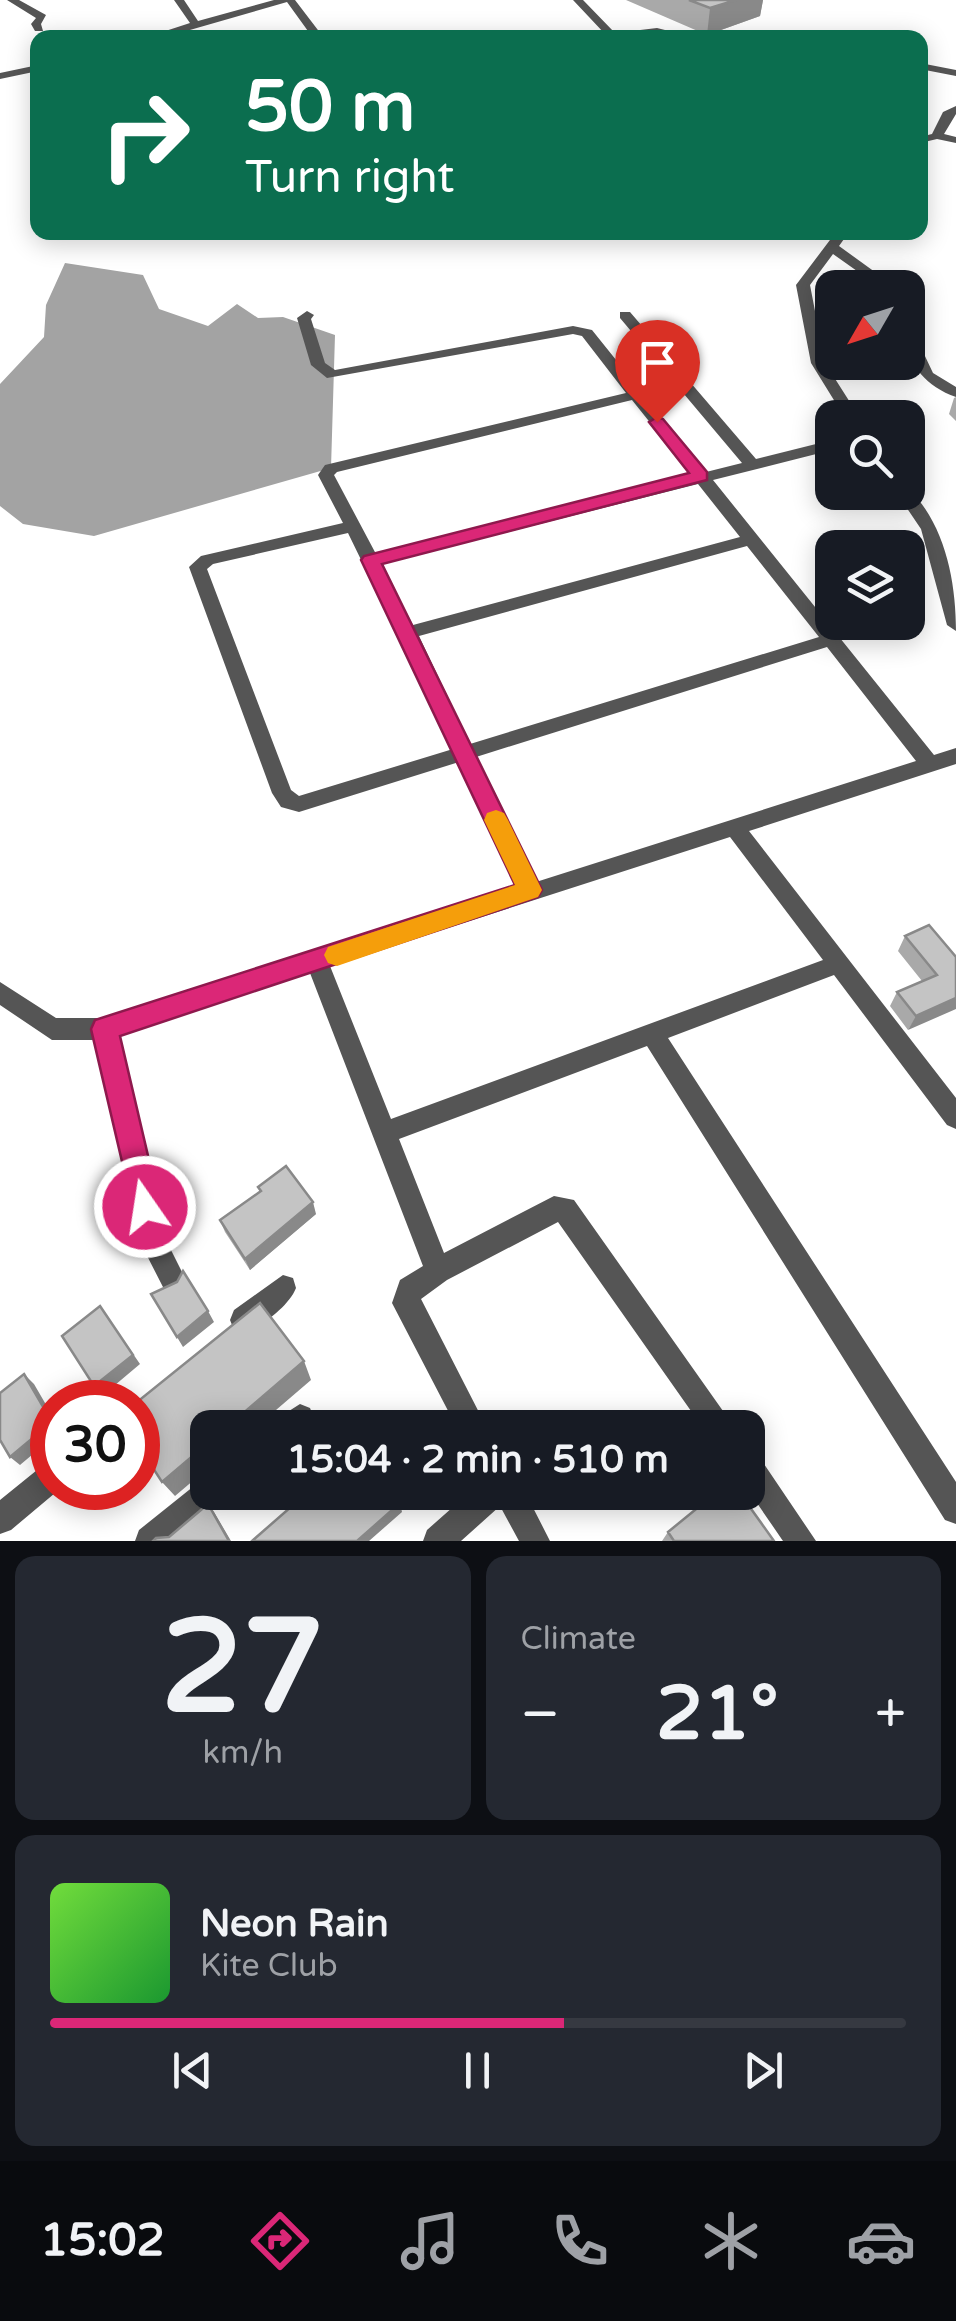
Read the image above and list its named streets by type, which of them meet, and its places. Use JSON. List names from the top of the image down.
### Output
{
  "north": "bottom left",
  "page": {
    "turn": ["50 m", "Turn right"],
    "limit": "30",
    "trip": "15:04 · 2 min · 510 m",
    "tile": [
      ["27", "km/h"],
      "Climate"
    ],
    "heat": ["−", "21°", "+"],
    "song": ["Neon Rain", "Kite Club"],
    "tabs": "15:02"
  }
}
